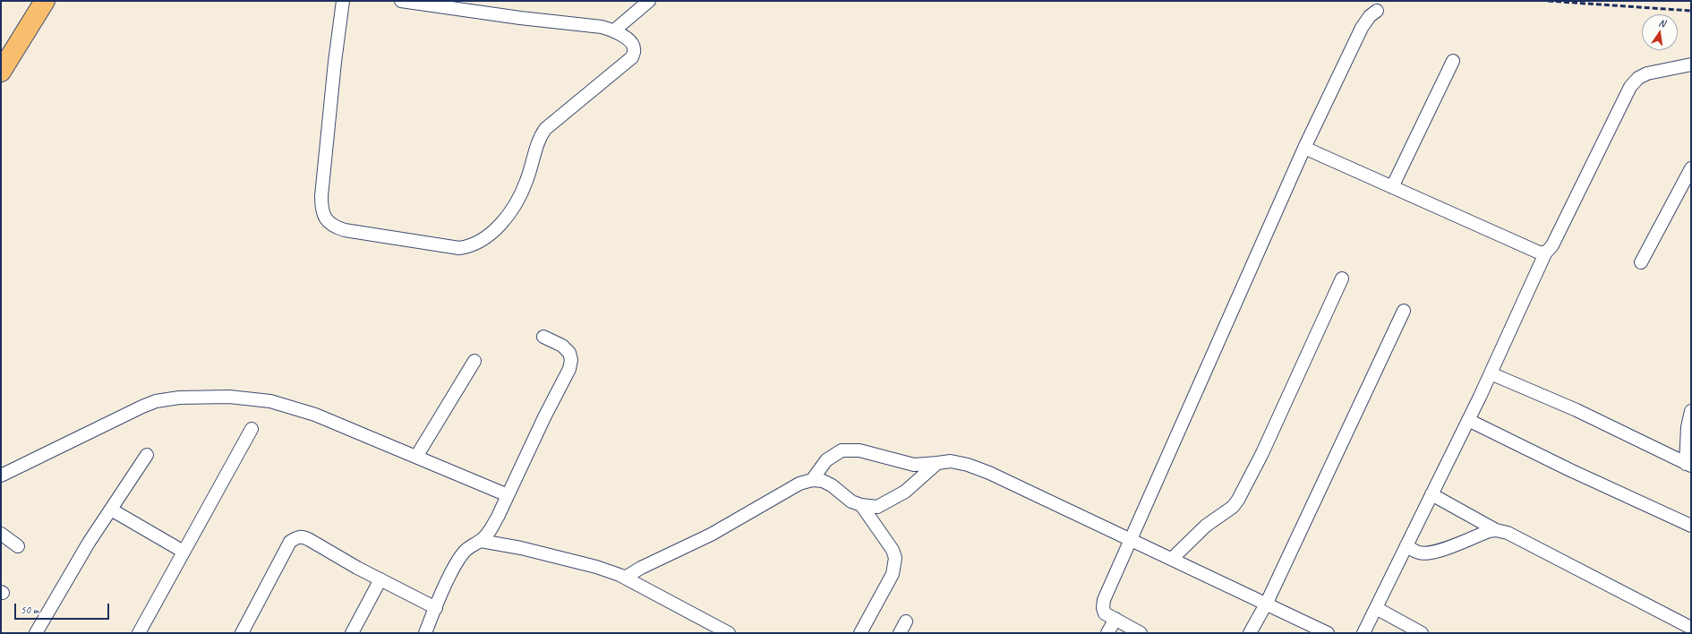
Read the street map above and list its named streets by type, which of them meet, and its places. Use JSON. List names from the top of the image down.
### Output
{
  "scale_bar": "50 m",
  "north": "top"
}
